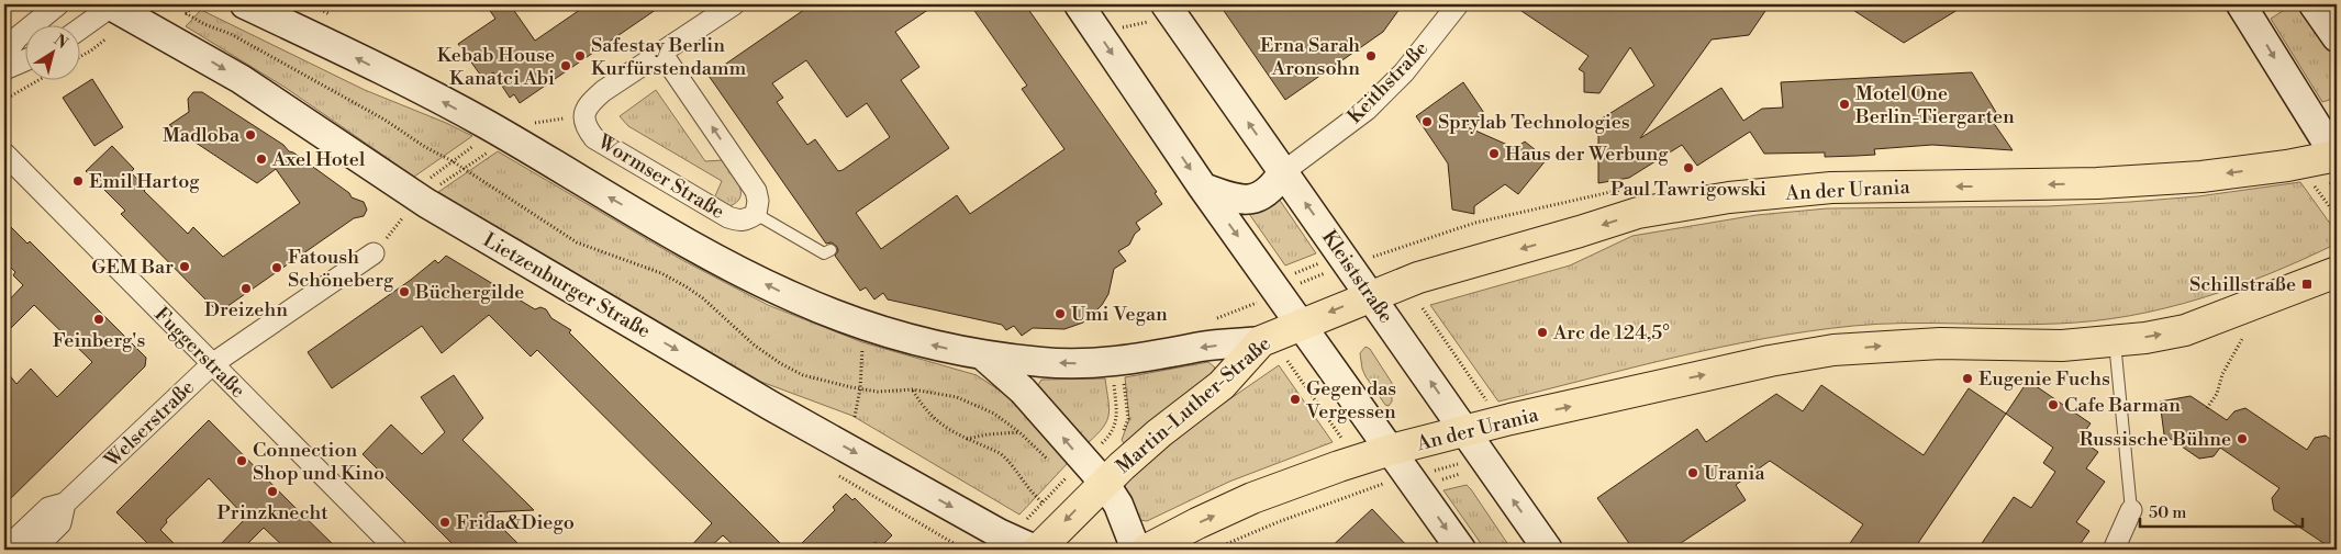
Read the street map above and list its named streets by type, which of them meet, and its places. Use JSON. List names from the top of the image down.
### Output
{
  "streets": {
    "main road": [
      "An der Urania",
      "Kleiststraße",
      "Lietzenburger Straße",
      "Martin-Luther-Straße"
    ],
    "street": [
      "Keithstraße",
      "Wormser Straße",
      "Fuggerstraße",
      "Welserstraße"
    ]
  },
  "crossings": [
    ["Keithstraße", "Kleiststraße"],
    ["An der Urania", "Kleiststraße"],
    ["An der Urania", "Martin-Luther-Straße"],
    ["Kleiststraße", "Martin-Luther-Straße"],
    ["Lietzenburger Straße", "Martin-Luther-Straße"],
    ["Fuggerstraße", "Welserstraße"]
  ],
  "places": {
    "other": [
      "Safestay Berlin Kurfürstendamm",
      "Erna Sarah Aronsohn",
      "Kebab House Kanatci Abi",
      "Motel One Berlin-Tiergarten",
      "Sprylab Technologies",
      "Madloba",
      "Haus der Werbung",
      "Axel Hotel",
      "Paul Tawrigowski",
      "Emil Hartog",
      "GEM Bar",
      "Fatoush Schöneberg",
      "Dreizehn",
      "Büchergilde",
      "Umi Vegan",
      "Feinberg's",
      "Arc de 124,5°",
      "Eugenie Fuchs",
      "Gegen das Vergessen",
      "Cafe Barman",
      "Russische Bühne",
      "Connection Shop und Kino",
      "Urania",
      "Prinzknecht",
      "Frida&Diego"
    ],
    "transit": ["Schillstraße"]
  },
  "scale_bar": "50 m",
  "north": "top right"
}
